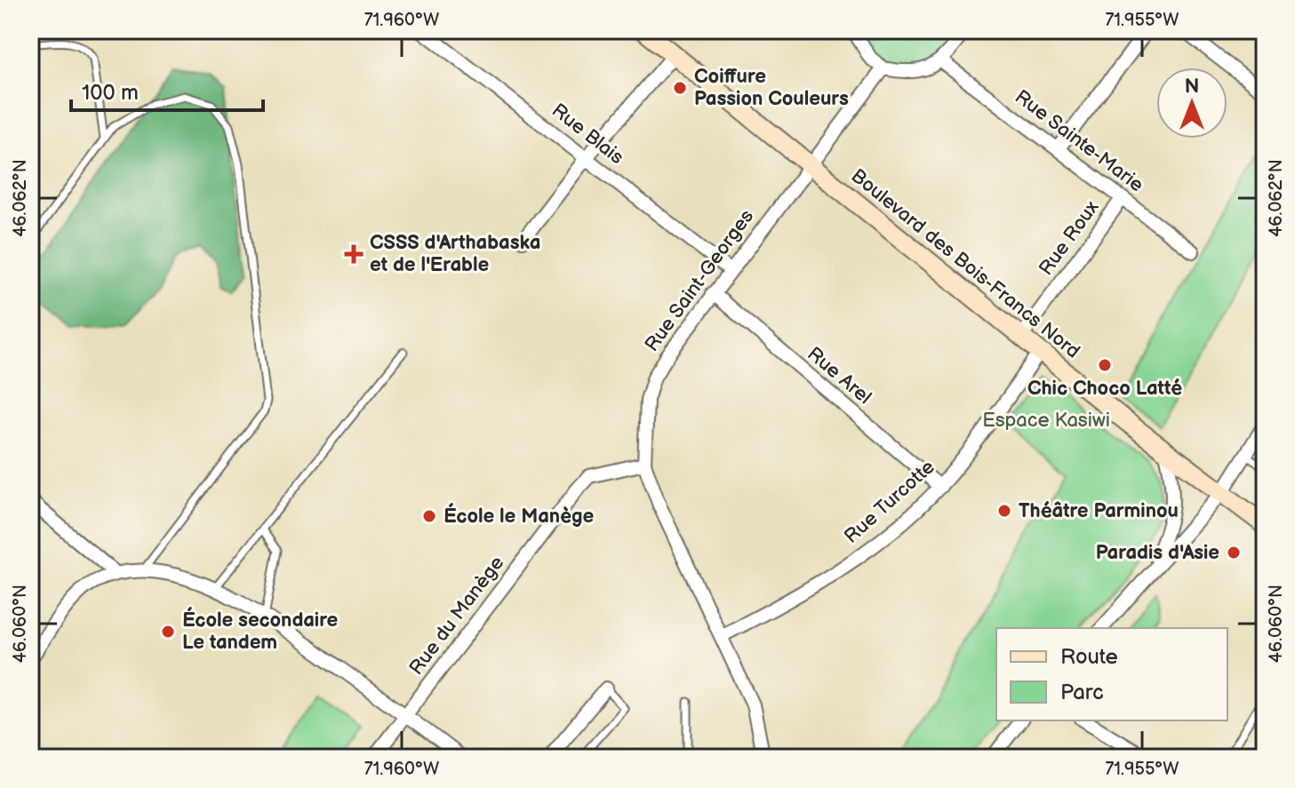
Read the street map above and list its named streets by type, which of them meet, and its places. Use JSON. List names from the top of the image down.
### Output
{
  "streets": {
    "street": [
      "Rue Blais",
      "Rue Sainte-Marie",
      "Rue Roux",
      "Boulevard des Bois-Francs Nord",
      "Rue Saint-Georges",
      "Rue Arel",
      "Rue Turcotte",
      "Rue du Manège"
    ]
  },
  "crossings": [
    ["Rue Blais", "Rue Saint-Georges"],
    ["Rue Sainte-Marie", "Rue Roux"],
    ["Rue Roux", "Boulevard des Bois-Francs Nord"],
    ["Boulevard des Bois-Francs Nord", "Rue Saint-Georges"],
    ["Boulevard des Bois-Francs Nord", "Rue Turcotte"],
    ["Rue Saint-Georges", "Rue Arel"],
    ["Rue Saint-Georges", "Rue Turcotte"],
    ["Rue Saint-Georges", "Rue du Manège"],
    ["Rue Arel", "Rue Turcotte"]
  ],
  "parks": ["Espace Kasiwi"],
  "places": {
    "other": [
      "Coiffure Passion Couleurs",
      "Chic Choco Latté",
      "Théâtre Parminou",
      "École le Manège",
      "Paradis d'Asie",
      "École secondaire Le tandem"
    ],
    "health": ["CSSS d'Arthabaska et de l'Erable"]
  },
  "legend": ["Route", "Parc"],
  "scale_bar": "100 m",
  "north": "top",
  "coordinates": [
    "71.960°W",
    "71.955°W",
    "46.062°N",
    "46.060°N"
  ]
}
